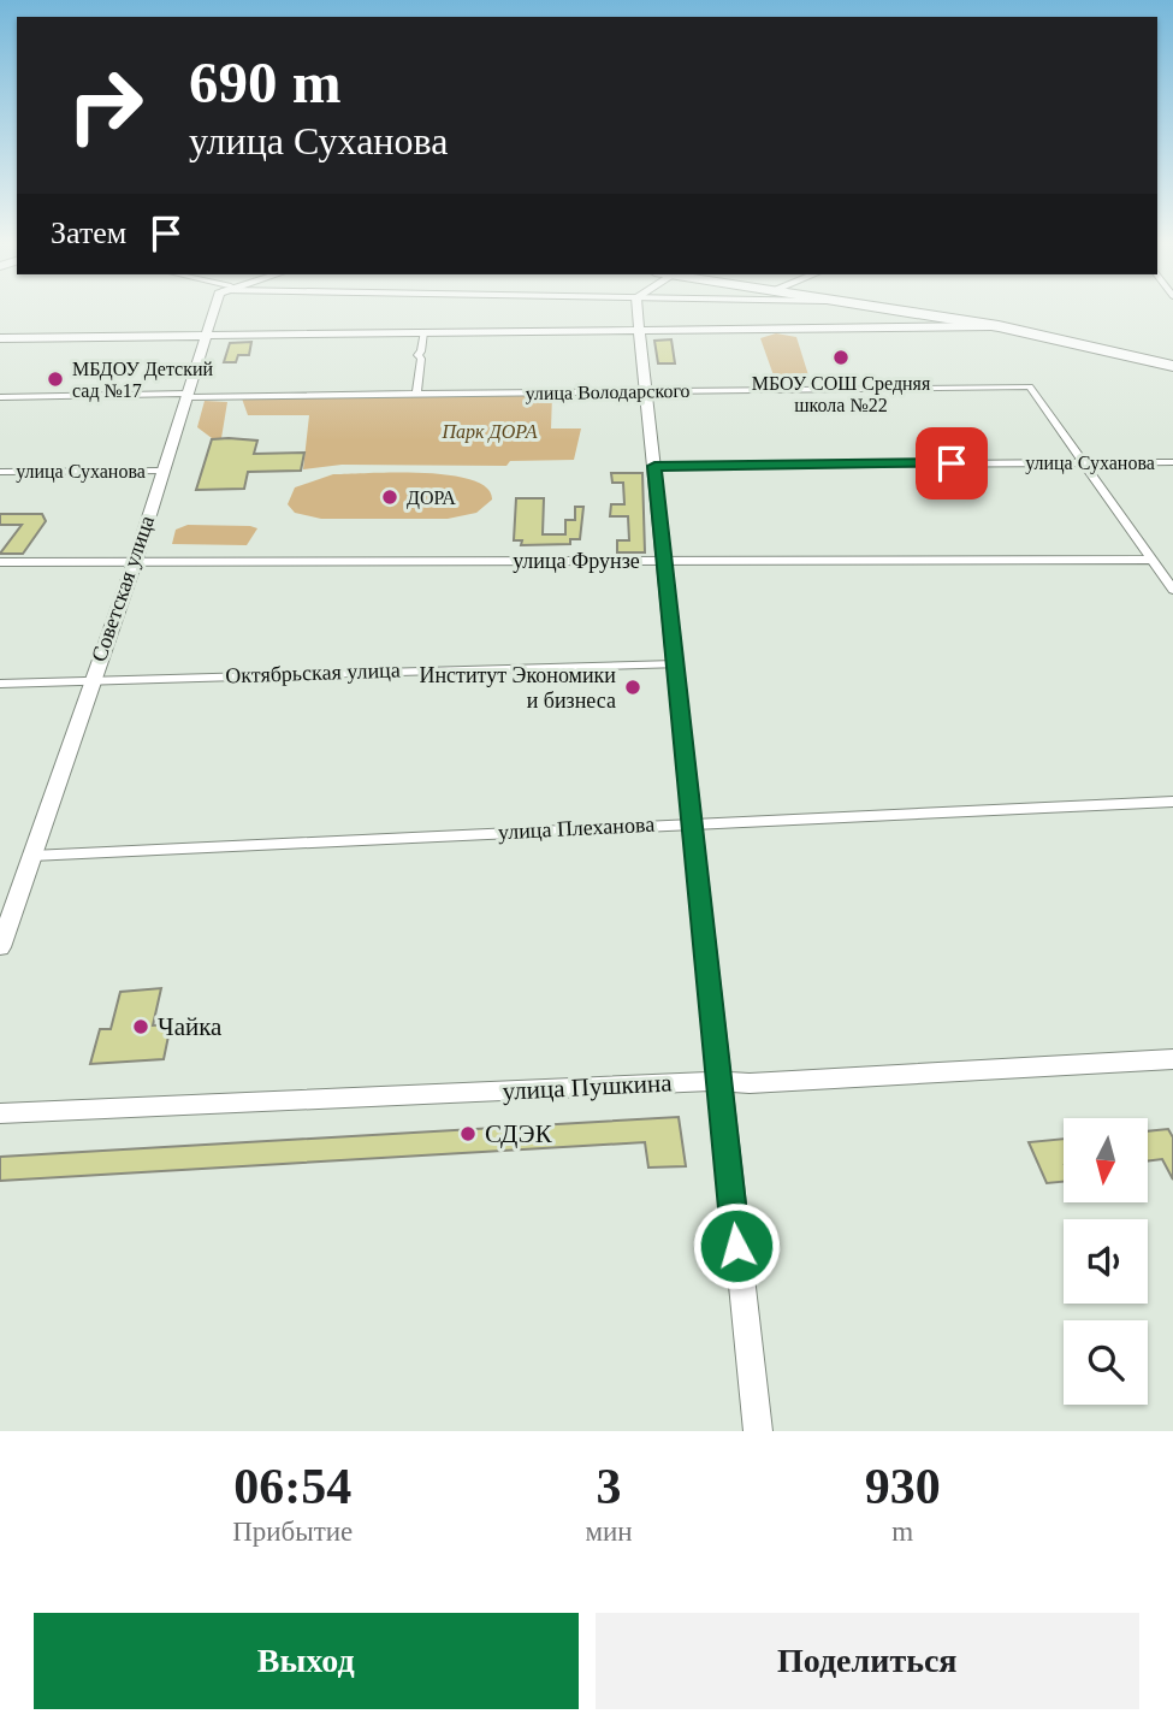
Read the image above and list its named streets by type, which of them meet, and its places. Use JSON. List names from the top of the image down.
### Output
{
  "streets": {
    "main road": ["Советская улица", "улица Пушкина"],
    "street": [
      "улица Володарского",
      "улица Суханова",
      "улица Фрунзе",
      "Октябрьская улица",
      "улица Плеханова"
    ]
  },
  "crossings": [
    ["улица Володарского", "улица Суханова"],
    ["улица Володарского", "Советская улица"],
    ["улица Суханова", "Советская улица"],
    ["улица Фрунзе", "Советская улица"],
    ["Советская улица", "Октябрьская улица"],
    ["Советская улица", "улица Плеханова"]
  ],
  "parks": ["Парк ДОРА"],
  "places": [
    "МБОУ СОШ Средняя школа №22",
    "МБДОУ Детский сад №17",
    "ДОРА",
    "Институт Экономики и бизнеса",
    "Чайка",
    "СДЭК"
  ],
  "north": "bottom",
  "page": {
    "turn": ["690 m", "улица Суханова"],
    "then": "Затем",
    "eta": [
      "06:54",
      "Прибытие",
      "3",
      "мин",
      "930",
      "m"
    ],
    "buttons": ["Выход", "Поделиться"]
  }
}
